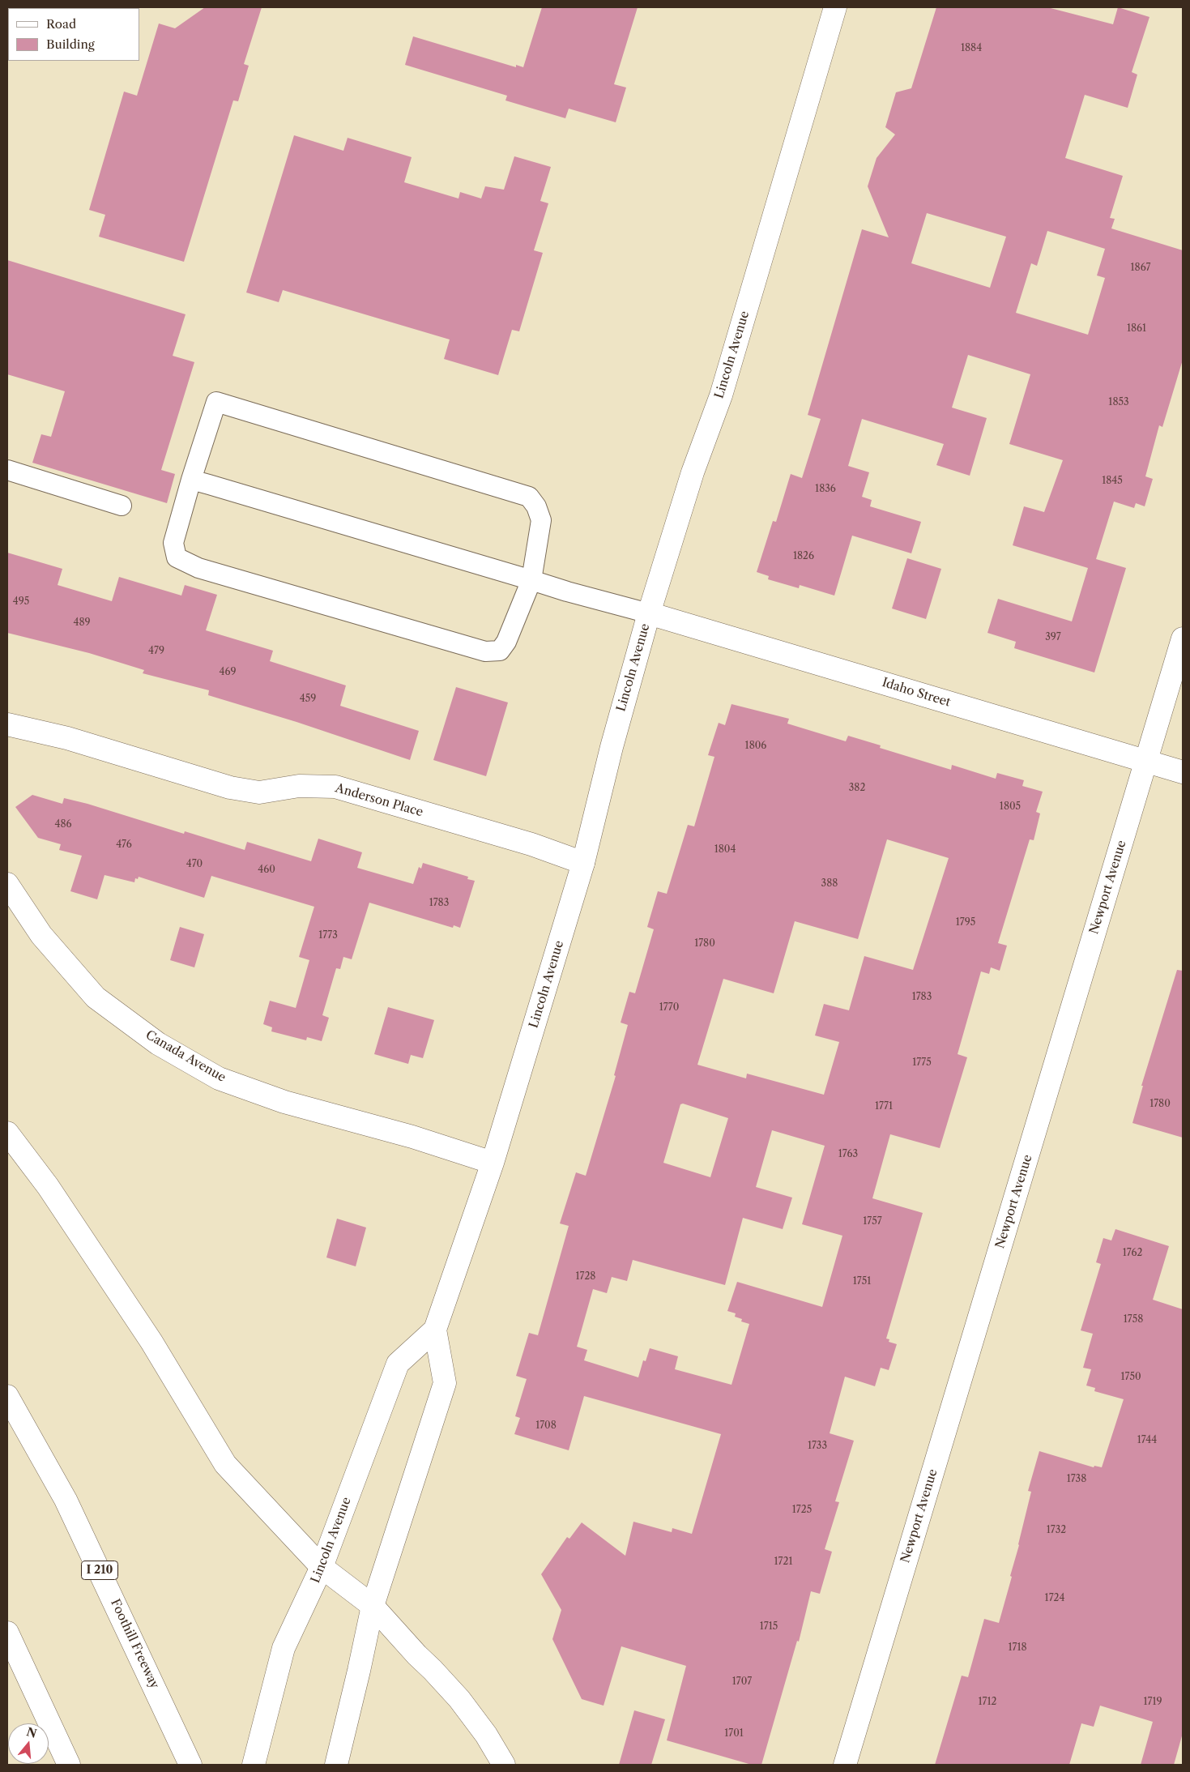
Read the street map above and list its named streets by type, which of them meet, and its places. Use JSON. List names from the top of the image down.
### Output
{
  "streets": {
    "main road": [
      "Lincoln Avenue",
      "Idaho Street",
      "Anderson Place",
      "Newport Avenue",
      "Canada Avenue",
      "I 210",
      "Foothill Freeway"
    ]
  },
  "crossings": [
    ["Lincoln Avenue", "Idaho Street"],
    ["Lincoln Avenue", "Anderson Place"],
    ["Lincoln Avenue", "Canada Avenue"],
    ["Idaho Street", "Newport Avenue"]
  ],
  "house_numbers": [
    "1884",
    "1867",
    "1861",
    "1853",
    "1845",
    "1836",
    "1826",
    "495",
    "489",
    "397",
    "479",
    "469",
    "459",
    "1806",
    "382",
    "1805",
    "486",
    "476",
    "1804",
    "470",
    "460",
    "388",
    "1783",
    "1795",
    "1773",
    "1780",
    "1783",
    "1770",
    "1775",
    "1780",
    "1771",
    "1763",
    "1757",
    "1762",
    "1728",
    "1751",
    "1758",
    "1750",
    "1708",
    "1744",
    "1733",
    "1738",
    "1725",
    "1732",
    "1721",
    "1724",
    "1715",
    "1718",
    "1707",
    "1712",
    "1719",
    "1701"
  ],
  "legend": ["Road", "Building"],
  "north": "top"
}
